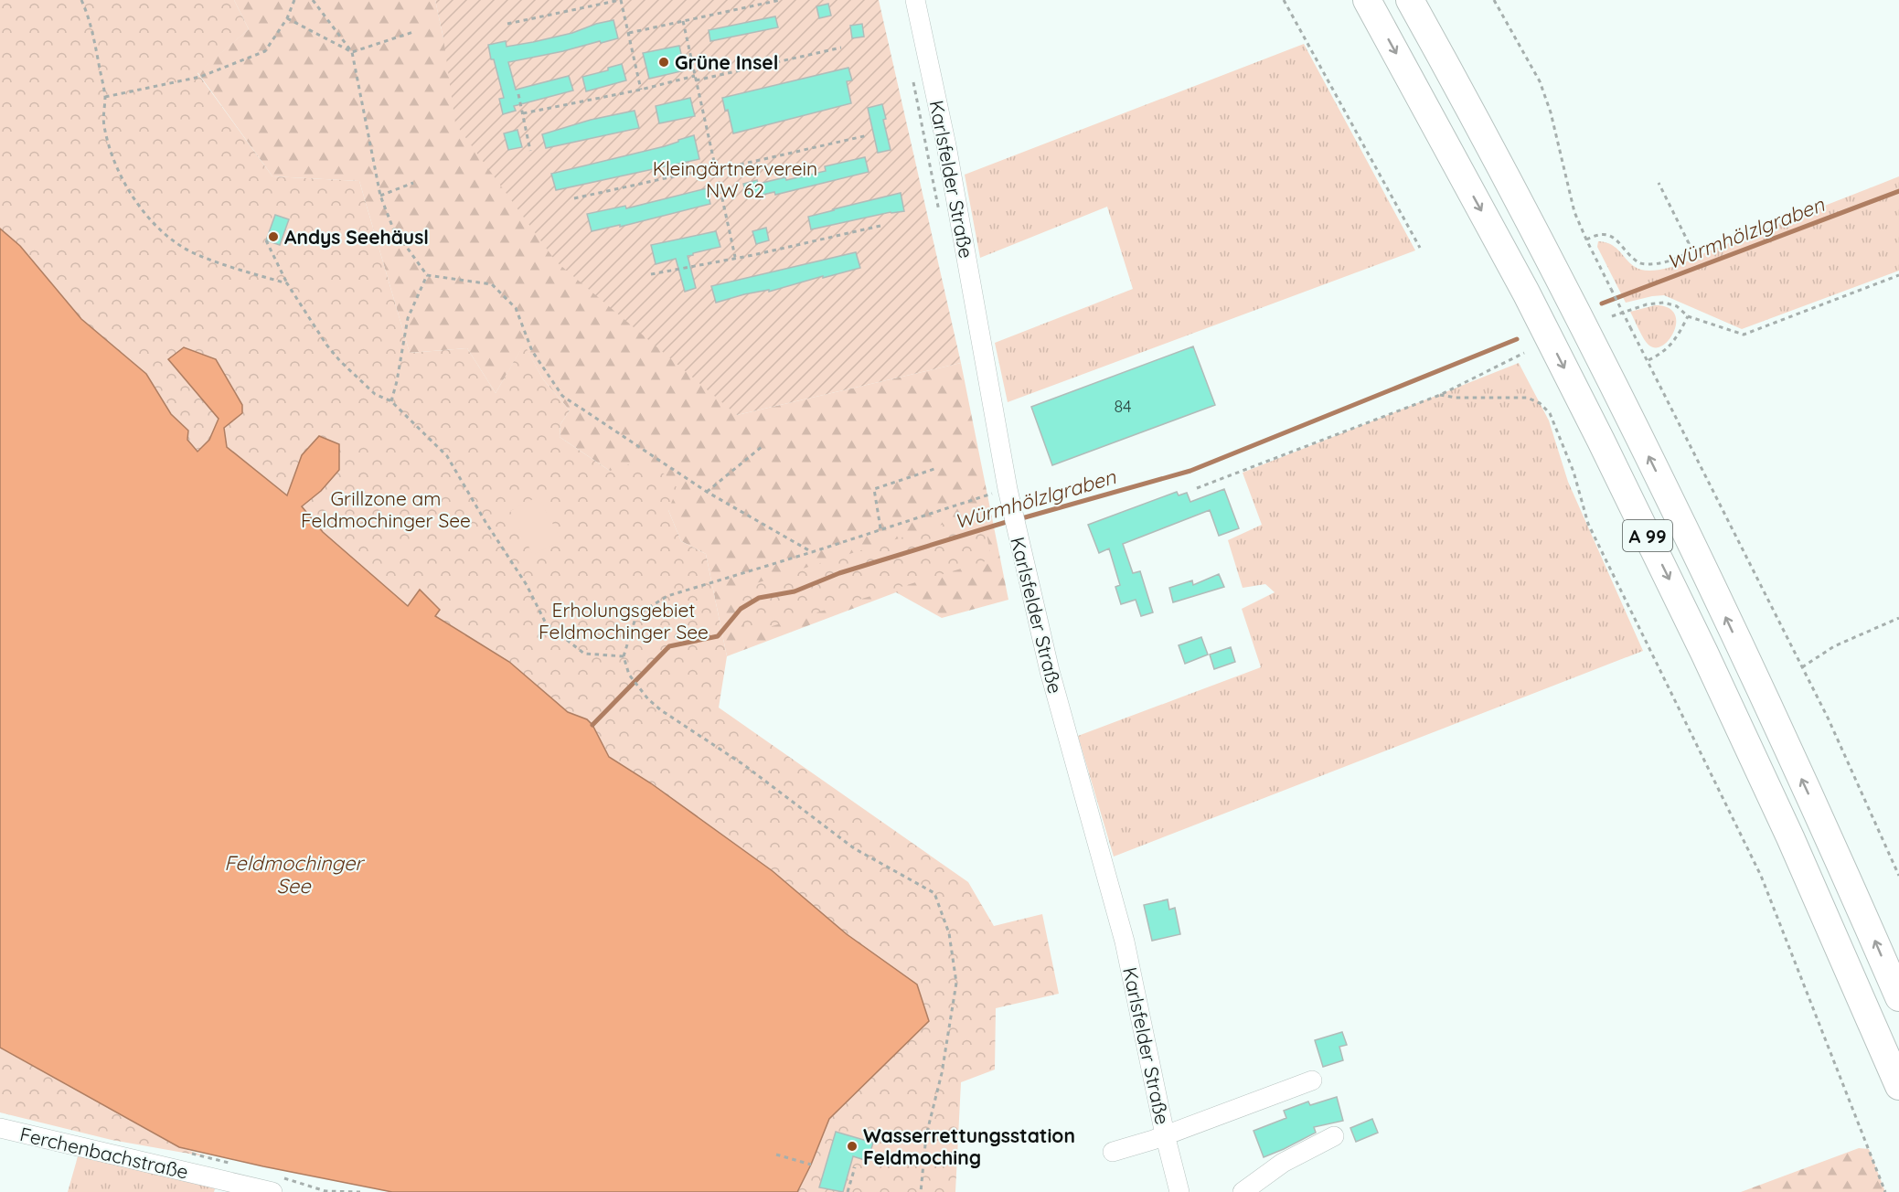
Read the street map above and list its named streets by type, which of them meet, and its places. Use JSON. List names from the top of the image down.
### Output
{
  "streets": {
    "highway": ["A 99"],
    "street": ["Karlsfelder Straße", "Ferchenbachstraße"]
  },
  "water": ["Würmhölzlgraben", "Feldmochinger See"],
  "parks": ["Kleingärtnerverein NW 62", "Grillzone am Feldmochinger See", "Erholungsgebiet Feldmochinger See"],
  "places": ["Grüne Insel", "Andys Seehäusl", "Wasserrettungsstation Feldmoching"],
  "house_numbers": ["84"]
}
